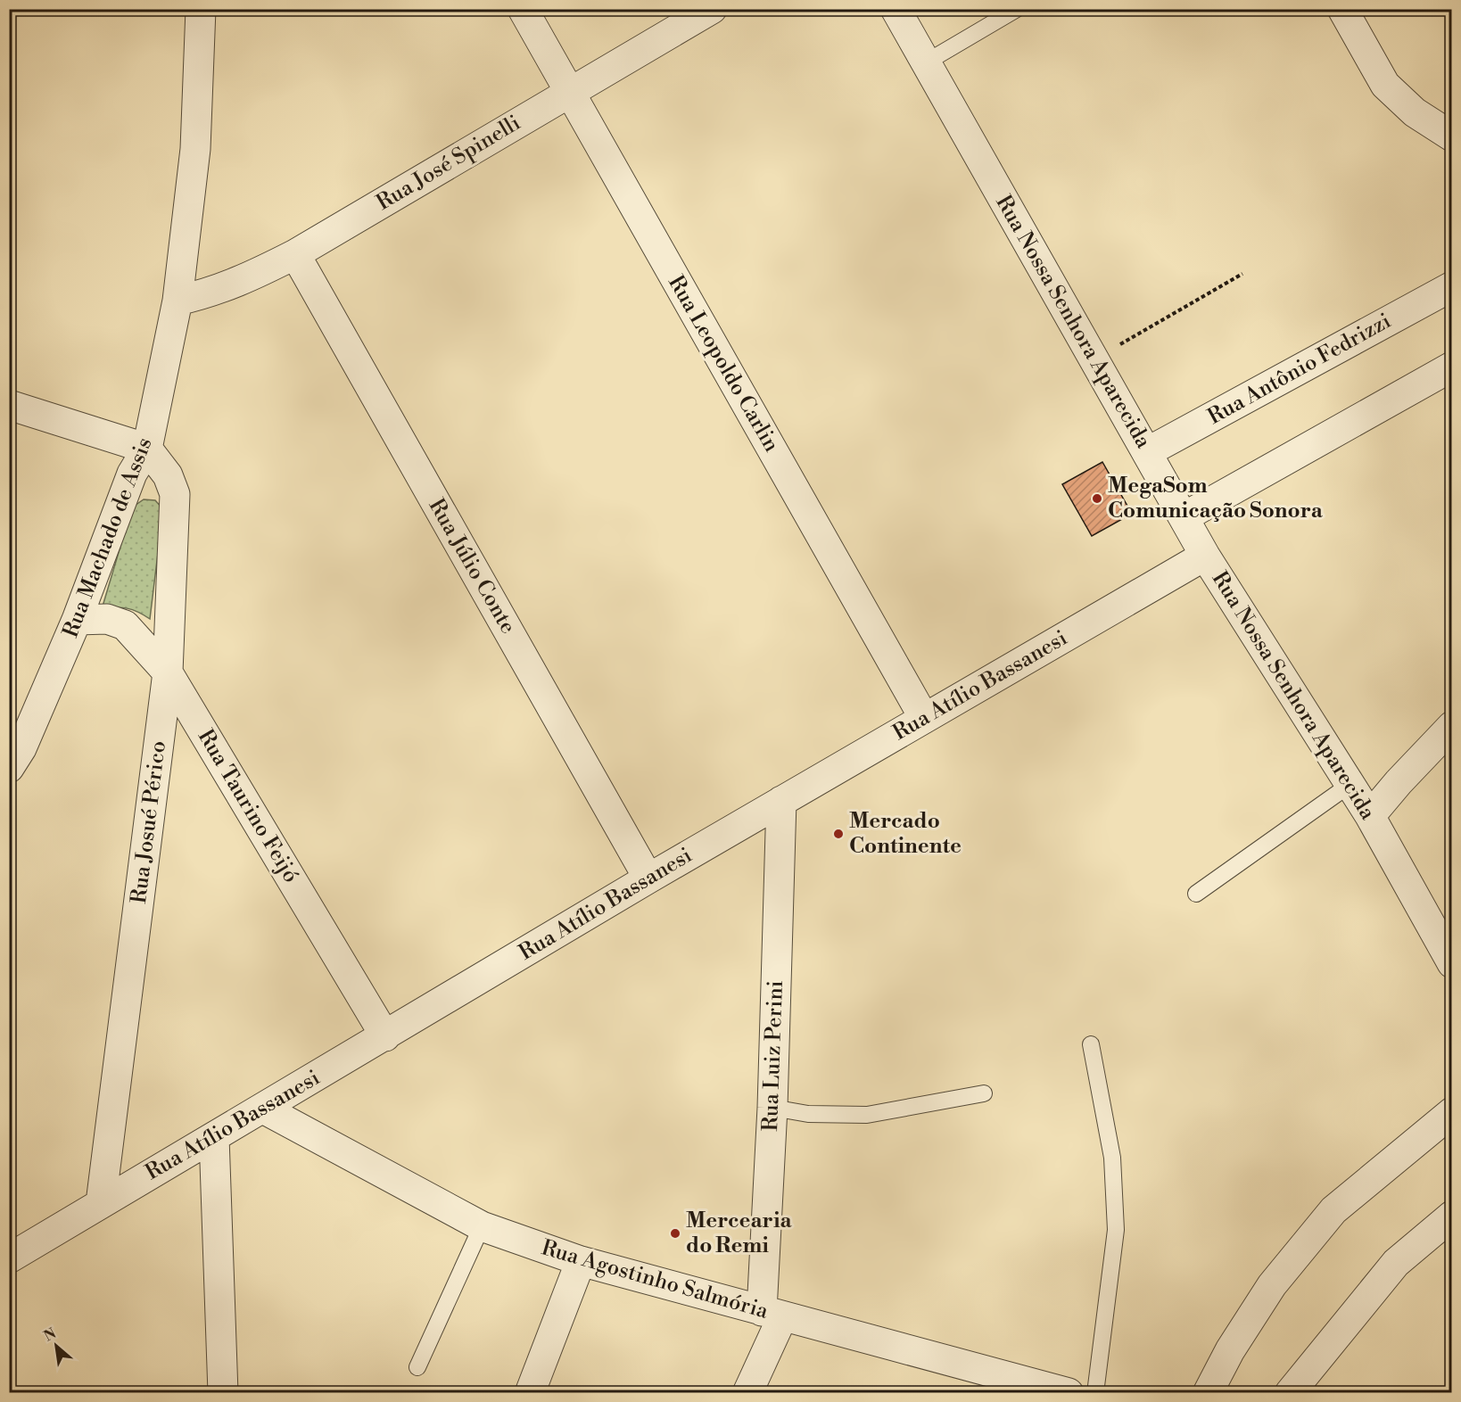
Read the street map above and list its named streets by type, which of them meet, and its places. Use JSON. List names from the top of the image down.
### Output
{
  "streets": {
    "street": [
      "Rua José Spinelli",
      "Rua Nossa Senhora Aparecida",
      "Rua Leopoldo Carlin",
      "Rua Antônio Fedrizzi",
      "Rua Machado de Assis",
      "Rua Júlio Conte",
      "Rua Atílio Bassanesi",
      "Rua Taurino Feijó",
      "Rua Josué Périco",
      "Rua Luiz Perini",
      "Rua Agostinho Salmória"
    ]
  },
  "crossings": [
    ["Rua José Spinelli", "Rua Leopoldo Carlin"],
    ["Rua José Spinelli", "Rua Machado de Assis"],
    ["Rua José Spinelli", "Rua Júlio Conte"],
    ["Rua Nossa Senhora Aparecida", "Rua Antônio Fedrizzi"],
    ["Rua Nossa Senhora Aparecida", "Rua Atílio Bassanesi"],
    ["Rua Leopoldo Carlin", "Rua Atílio Bassanesi"],
    ["Rua Machado de Assis", "Rua Taurino Feijó"],
    ["Rua Machado de Assis", "Rua Josué Périco"],
    ["Rua Júlio Conte", "Rua Atílio Bassanesi"],
    ["Rua Atílio Bassanesi", "Rua Taurino Feijó"],
    ["Rua Atílio Bassanesi", "Rua Josué Périco"],
    ["Rua Atílio Bassanesi", "Rua Luiz Perini"],
    ["Rua Atílio Bassanesi", "Rua Agostinho Salmória"],
    ["Rua Taurino Feijó", "Rua Josué Périco"],
    ["Rua Luiz Perini", "Rua Agostinho Salmória"]
  ],
  "places": ["MegaSom Comunicação Sonora", "Mercado Continente", "Mercearia do Remi"],
  "north": "top left"
}
